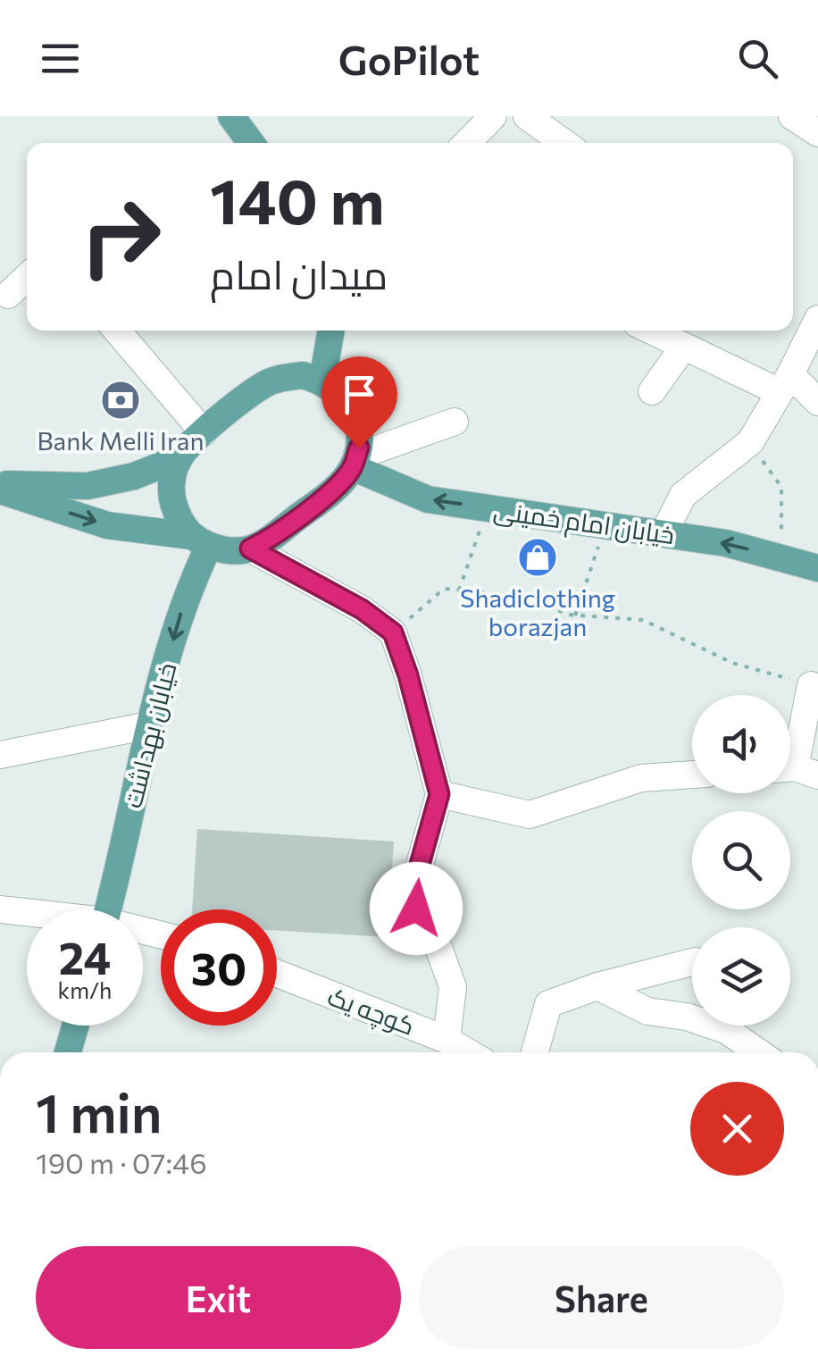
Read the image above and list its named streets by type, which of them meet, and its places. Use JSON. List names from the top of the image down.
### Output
{
  "streets": {
    "main road": ["خیابان امام خمینی", "خیابان بهداشت"],
    "street": ["کوچه یک"]
  },
  "crossings": [
    ["خیابان امام خمینی", "خیابان بهداشت"]
  ],
  "one_way": ["خیابان امام خمینی", "خیابان بهداشت"],
  "places": {
    "bank": ["Bank Melli Iran"],
    "shop": ["Shadiclothing borazjan"]
  },
  "page": {
    "header": "GoPilot",
    "turn": ["140 m", "میدان امام"],
    "speed": "24 km/h",
    "limit": "30",
    "heading": ["1 min", "190 m · 07:46"],
    "buttons": ["Exit", "Share"]
  }
}
